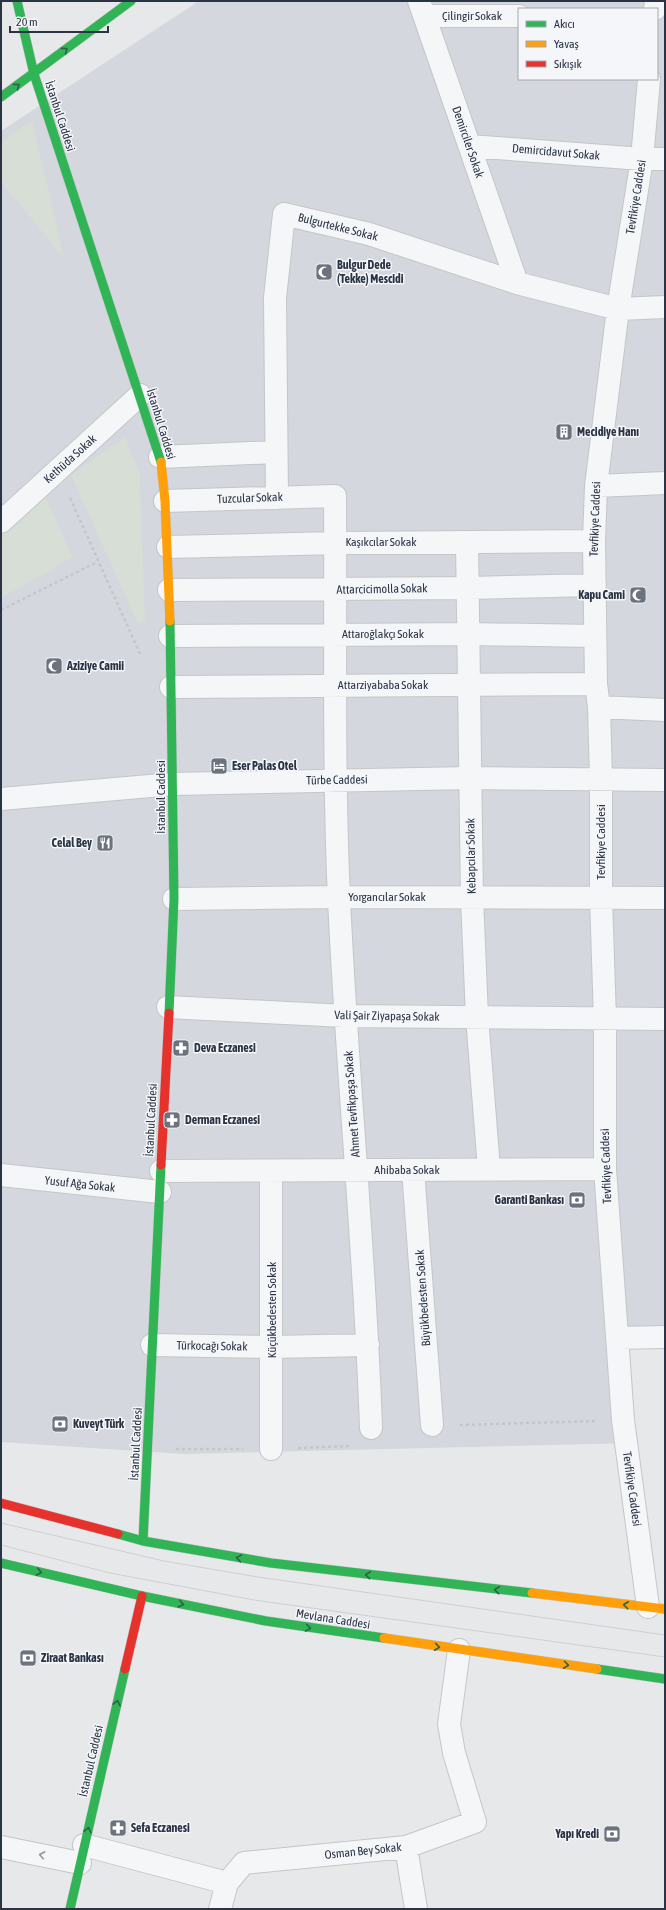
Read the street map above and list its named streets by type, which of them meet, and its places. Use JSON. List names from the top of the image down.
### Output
{
  "streets": {
    "street": [
      "Çilingir Sokak",
      "İstanbul Caddesi",
      "Demirciler Sokak",
      "Demircidavut Sokak",
      "Tevfikiye Caddesi",
      "Bulgurtekke Sokak",
      "Kethüda Sokak",
      "Tuzcular Sokak",
      "Kaşıkcılar Sokak",
      "Attarcicimolla Sokak",
      "Attaroğlakçı Sokak",
      "Attarziyababa Sokak",
      "Türbe Caddesi",
      "Kebapcılar Sokak",
      "Yorgancılar Sokak",
      "Vali Şair Ziyapaşa Sokak",
      "Ahmet Tevfikpaşa Sokak",
      "Ahibaba Sokak",
      "Yusuf Ağa Sokak",
      "Büyükbedesten Sokak",
      "Küçükbedesten Sokak",
      "Türkocağı Sokak",
      "Mevlana Caddesi",
      "Osman Bey Sokak"
    ]
  },
  "crossings": [
    ["Çilingir Sokak", "Demirciler Sokak"],
    ["İstanbul Caddesi", "Kethüda Sokak"],
    ["İstanbul Caddesi", "Tuzcular Sokak"],
    ["İstanbul Caddesi", "Kaşıkcılar Sokak"],
    ["İstanbul Caddesi", "Attarcicimolla Sokak"],
    ["İstanbul Caddesi", "Attaroğlakçı Sokak"],
    ["İstanbul Caddesi", "Attarziyababa Sokak"],
    ["İstanbul Caddesi", "Türbe Caddesi"],
    ["İstanbul Caddesi", "Yorgancılar Sokak"],
    ["İstanbul Caddesi", "Vali Şair Ziyapaşa Sokak"],
    ["İstanbul Caddesi", "Ahibaba Sokak"],
    ["İstanbul Caddesi", "Yusuf Ağa Sokak"],
    ["İstanbul Caddesi", "Türkocağı Sokak"],
    ["İstanbul Caddesi", "Mevlana Caddesi"],
    ["Demirciler Sokak", "Demircidavut Sokak"],
    ["Demirciler Sokak", "Bulgurtekke Sokak"],
    ["Demircidavut Sokak", "Tevfikiye Caddesi"],
    ["Tevfikiye Caddesi", "Bulgurtekke Sokak"],
    ["Tevfikiye Caddesi", "Kaşıkcılar Sokak"],
    ["Tevfikiye Caddesi", "Attarcicimolla Sokak"],
    ["Tevfikiye Caddesi", "Attaroğlakçı Sokak"],
    ["Tevfikiye Caddesi", "Attarziyababa Sokak"],
    ["Tevfikiye Caddesi", "Türbe Caddesi"],
    ["Tevfikiye Caddesi", "Yorgancılar Sokak"],
    ["Tevfikiye Caddesi", "Vali Şair Ziyapaşa Sokak"],
    ["Tevfikiye Caddesi", "Ahibaba Sokak"],
    ["Bulgurtekke Sokak", "Tuzcular Sokak"],
    ["Tuzcular Sokak", "Ahmet Tevfikpaşa Sokak"],
    ["Kaşıkcılar Sokak", "Kebapcılar Sokak"],
    ["Kaşıkcılar Sokak", "Ahmet Tevfikpaşa Sokak"],
    ["Attarcicimolla Sokak", "Kebapcılar Sokak"],
    ["Attarcicimolla Sokak", "Ahmet Tevfikpaşa Sokak"],
    ["Attaroğlakçı Sokak", "Kebapcılar Sokak"],
    ["Attaroğlakçı Sokak", "Ahmet Tevfikpaşa Sokak"],
    ["Attarziyababa Sokak", "Kebapcılar Sokak"],
    ["Attarziyababa Sokak", "Ahmet Tevfikpaşa Sokak"],
    ["Türbe Caddesi", "Kebapcılar Sokak"],
    ["Türbe Caddesi", "Ahmet Tevfikpaşa Sokak"],
    ["Kebapcılar Sokak", "Yorgancılar Sokak"],
    ["Kebapcılar Sokak", "Vali Şair Ziyapaşa Sokak"],
    ["Kebapcılar Sokak", "Ahibaba Sokak"],
    ["Yorgancılar Sokak", "Ahmet Tevfikpaşa Sokak"],
    ["Vali Şair Ziyapaşa Sokak", "Ahmet Tevfikpaşa Sokak"],
    ["Ahmet Tevfikpaşa Sokak", "Ahibaba Sokak"],
    ["Ahmet Tevfikpaşa Sokak", "Türkocağı Sokak"],
    ["Ahibaba Sokak", "Büyükbedesten Sokak"],
    ["Ahibaba Sokak", "Küçükbedesten Sokak"],
    ["Küçükbedesten Sokak", "Türkocağı Sokak"],
    ["Mevlana Caddesi", "Osman Bey Sokak"]
  ],
  "places": {
    "mosque": ["Bulgur Dede (Tekke) Mescidi", "Kapu Cami", "Aziziye Camii"],
    "building": ["Mecidiye Hanı"],
    "hotel": ["Eser Palas Otel"],
    "restaurant": ["Celal Bey"],
    "pharmacy": ["Deva Eczanesi", "Derman Eczanesi", "Sefa Eczanesi"],
    "bank": [
      "Garanti Bankası",
      "Kuveyt Türk",
      "Ziraat Bankası",
      "Yapı Kredi"
    ]
  },
  "legend": ["Akıcı", "Yavaş", "Sıkışık"],
  "scale_bar": "20 m"
}
